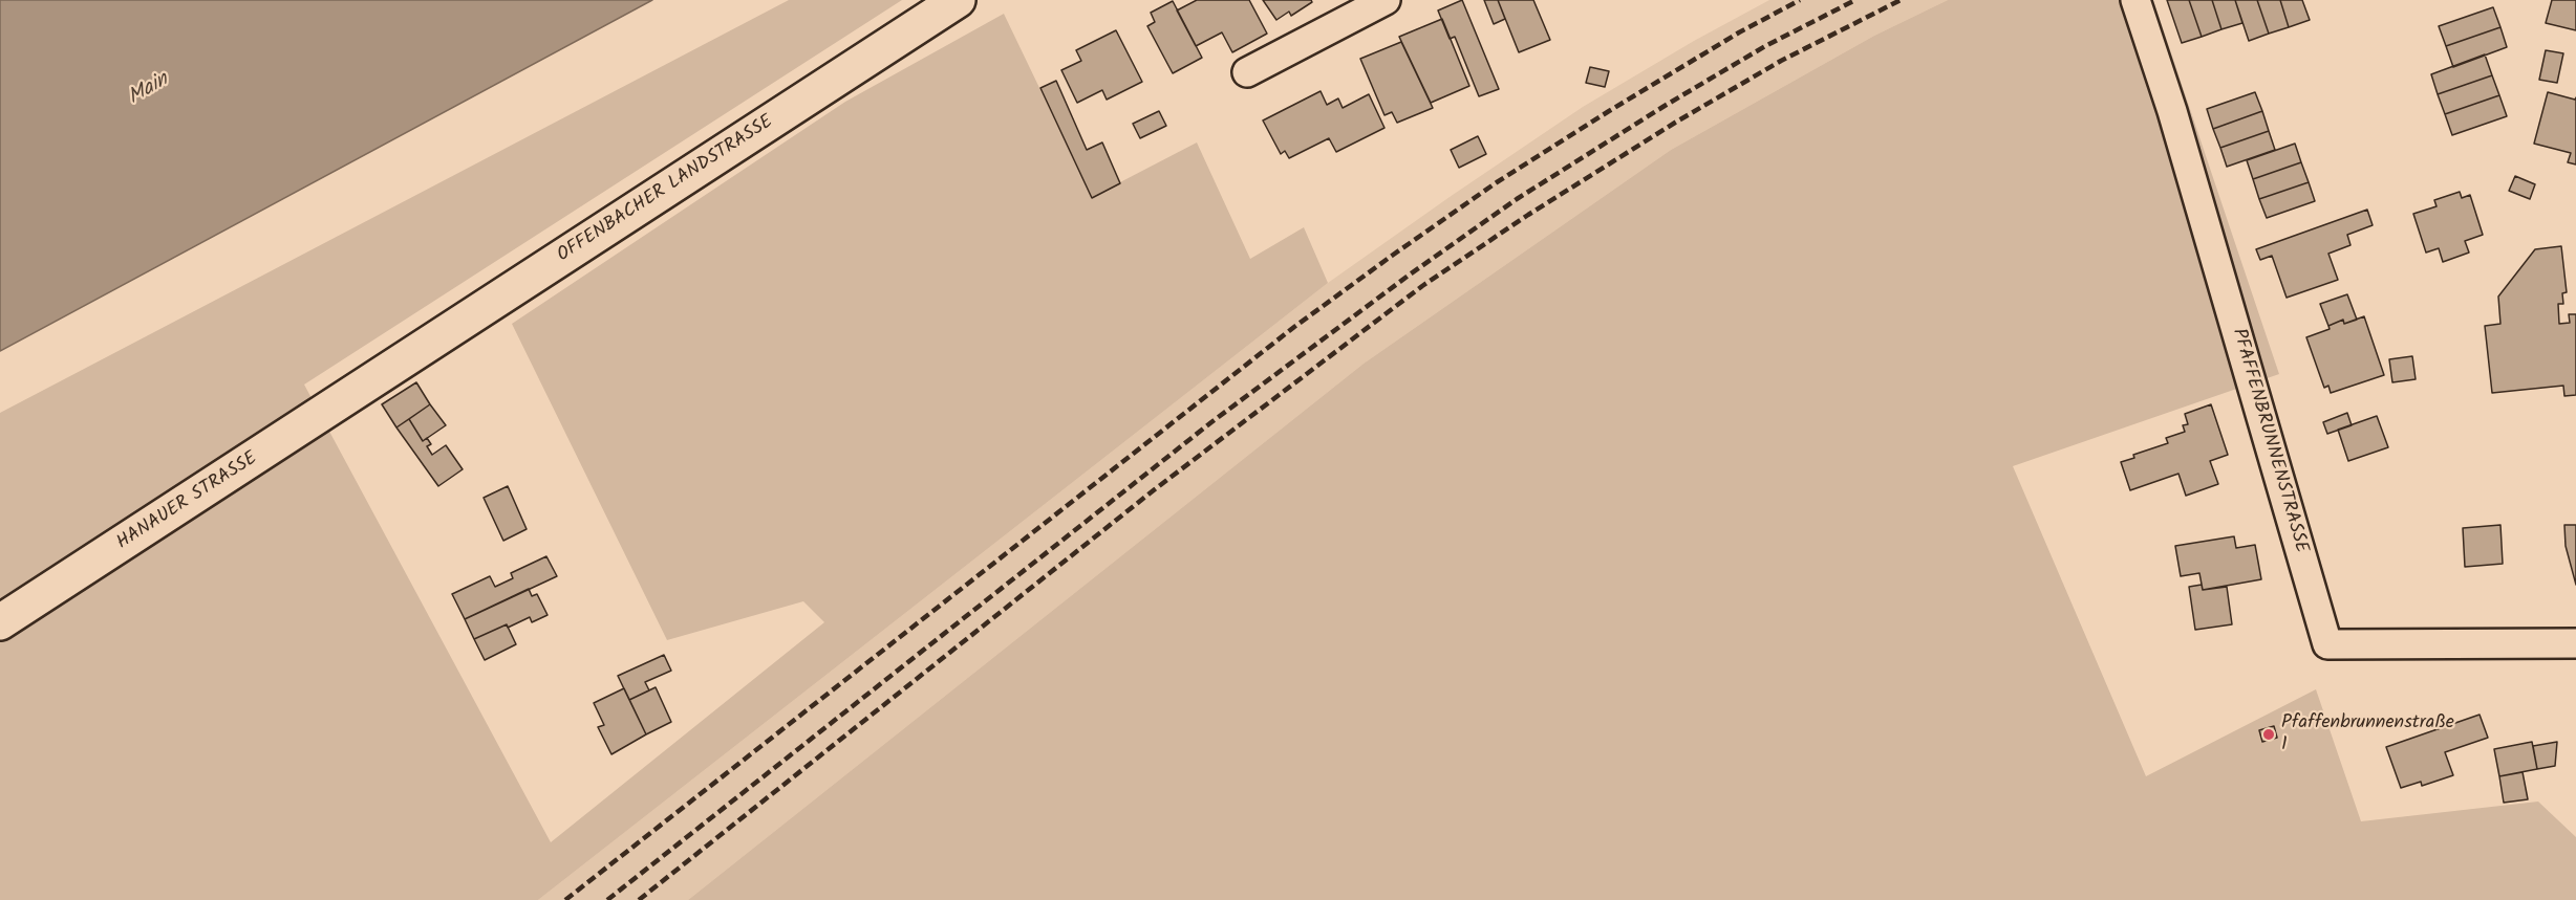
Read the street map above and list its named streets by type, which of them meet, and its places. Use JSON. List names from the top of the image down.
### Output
{
  "streets": {
    "main road": ["OFFENBACHER LANDSTRASSE", "HANAUER STRASSE"],
    "street": ["PFAFFENBRUNNENSTRASSE"]
  },
  "crossings": [
    ["OFFENBACHER LANDSTRASSE", "HANAUER STRASSE"]
  ],
  "water": ["Main"],
  "places": ["Pfaffenbrunnenstraße 1"]
}
